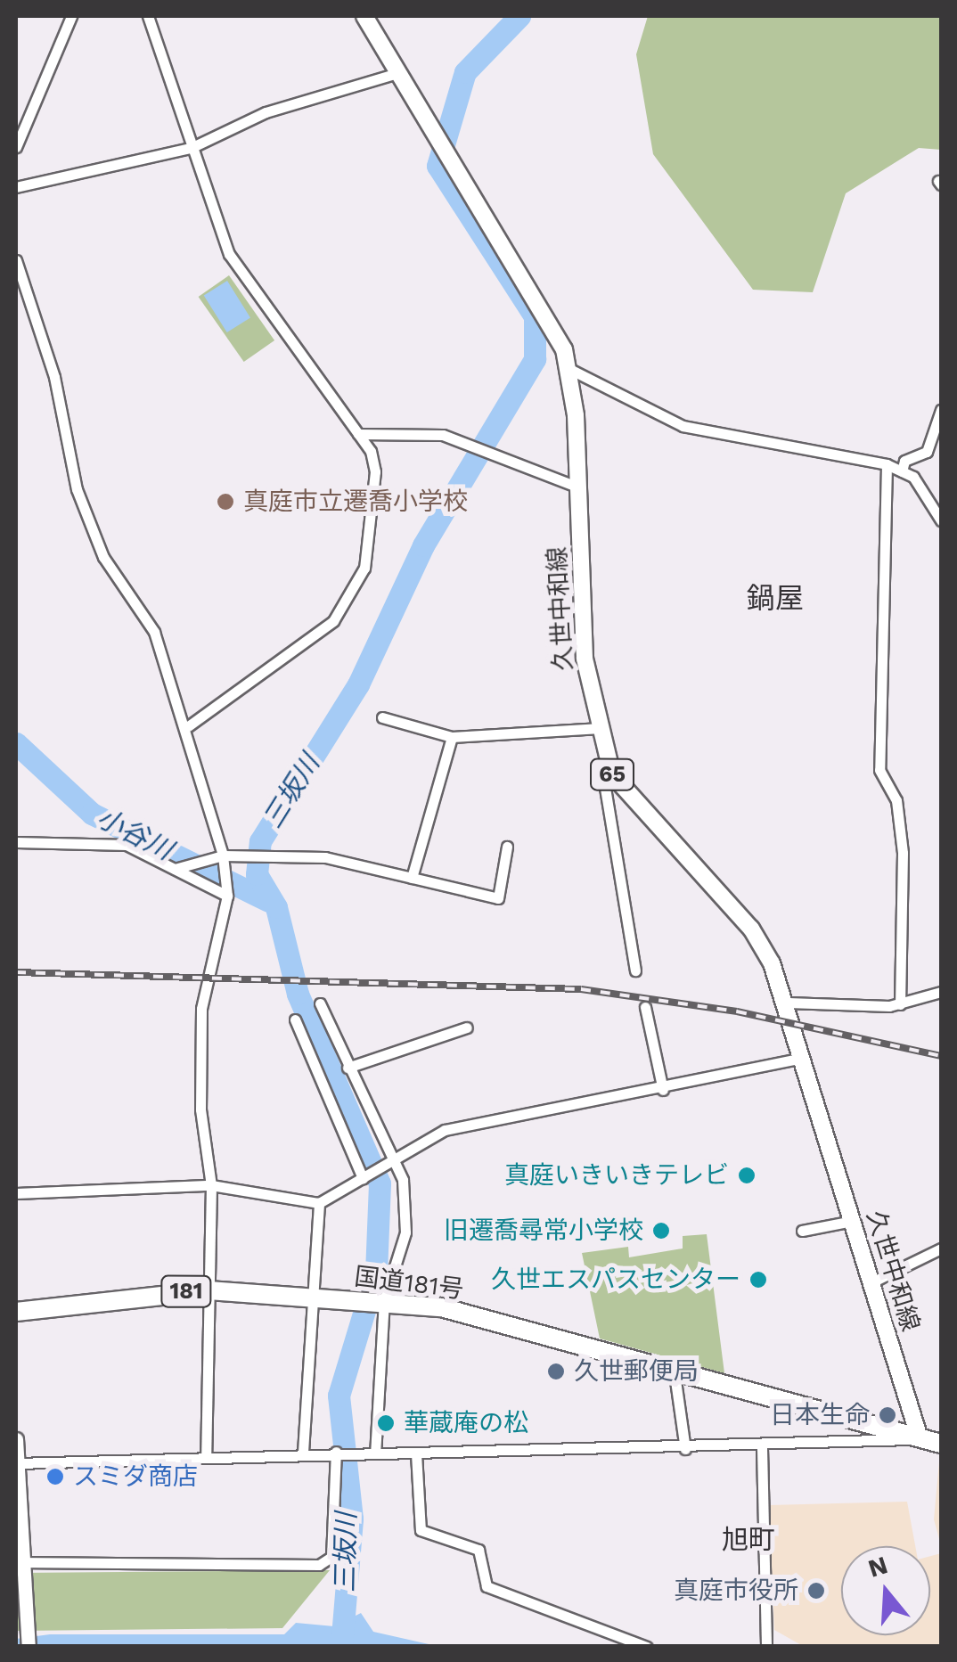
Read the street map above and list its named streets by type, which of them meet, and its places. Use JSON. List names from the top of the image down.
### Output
{
  "streets": {
    "highway": ["国道181号", "181"],
    "main road": ["久世中和線", "65"]
  },
  "crossings": [
    ["久世中和線", "国道181号"]
  ],
  "districts": ["鍋屋", "旭町"],
  "water": ["三坂川", "小谷川"],
  "places": [
    "真庭市立遷喬小学校",
    "真庭いきいきテレビ",
    "旧遷喬尋常小学校",
    "久世エスパスセンター",
    "久世郵便局",
    "日本生命",
    "華蔵庵の松",
    "スミダ商店",
    "真庭市役所"
  ],
  "north": "top"
}
